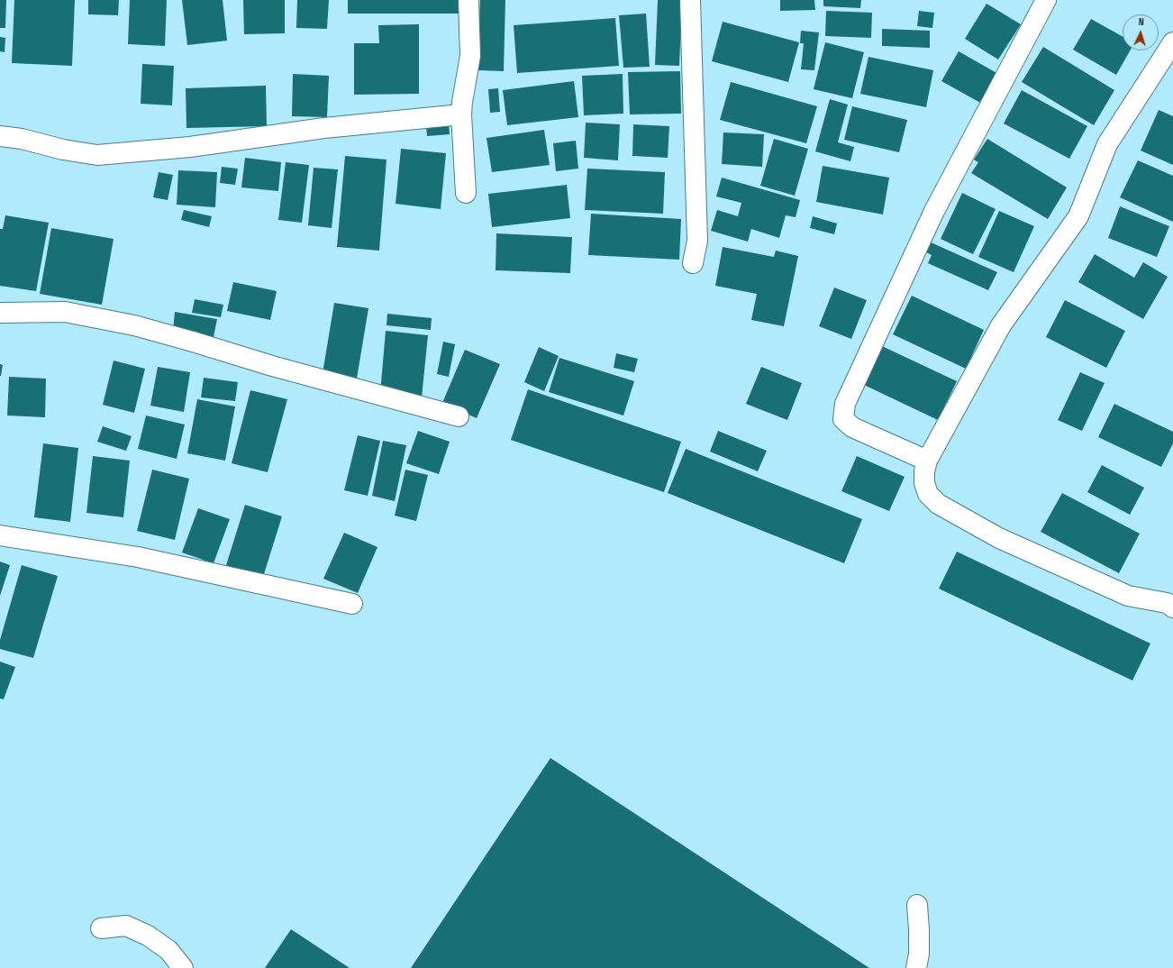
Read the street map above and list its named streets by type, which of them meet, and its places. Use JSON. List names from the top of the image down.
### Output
{
  "north": "top"
}
